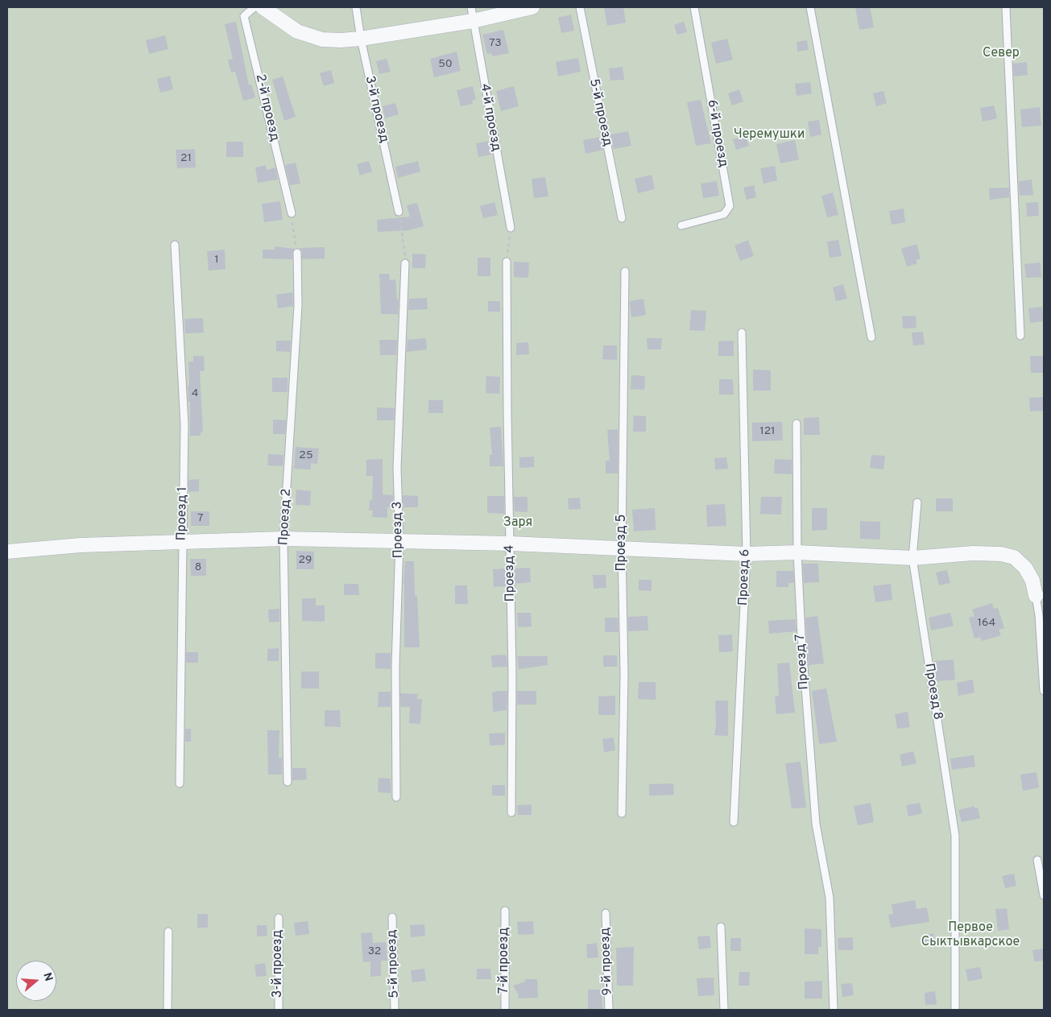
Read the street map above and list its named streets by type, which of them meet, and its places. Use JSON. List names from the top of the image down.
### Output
{
  "streets": {
    "lane": [
      "2-й проезд",
      "3-й проезд",
      "5-й проезд",
      "4-й проезд",
      "6-й проезд",
      "Проезд 1",
      "Проезд 2",
      "Проезд 3",
      "Проезд 5",
      "Проезд 4",
      "Проезд 6",
      "Проезд 7",
      "Проезд 8",
      "7-й проезд",
      "9-й проезд"
    ]
  },
  "parks": [
    "Север",
    "Черемушки",
    "Заря",
    "Первое Сыктывкарское"
  ],
  "house_numbers": [
    "73",
    "50",
    "21",
    "1",
    "4",
    "121",
    "25",
    "7",
    "29",
    "8",
    "164",
    "32"
  ],
  "north": "right"
}
